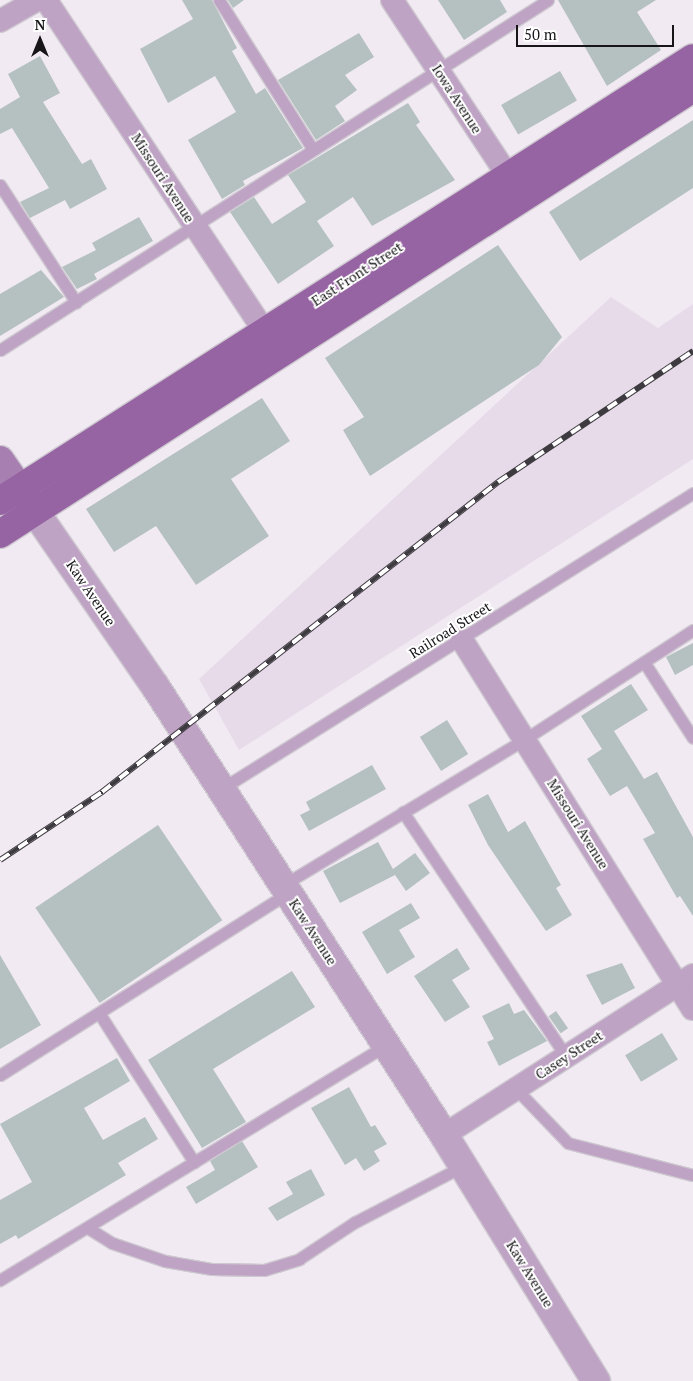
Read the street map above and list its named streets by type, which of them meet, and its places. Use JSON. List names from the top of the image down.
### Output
{
  "streets": {
    "main road": ["East Front Street", "Kaw Avenue"],
    "street": ["Iowa Avenue", "Missouri Avenue", "Casey Street"],
    "lane": ["Railroad Street"]
  },
  "crossings": [
    ["Iowa Avenue", "East Front Street"],
    ["Missouri Avenue", "East Front Street"],
    ["Missouri Avenue", "Railroad Street"],
    ["Missouri Avenue", "Casey Street"],
    ["East Front Street", "Kaw Avenue"],
    ["Kaw Avenue", "Railroad Street"],
    ["Kaw Avenue", "Casey Street"]
  ],
  "scale_bar": "50 m",
  "north": "top"
}
